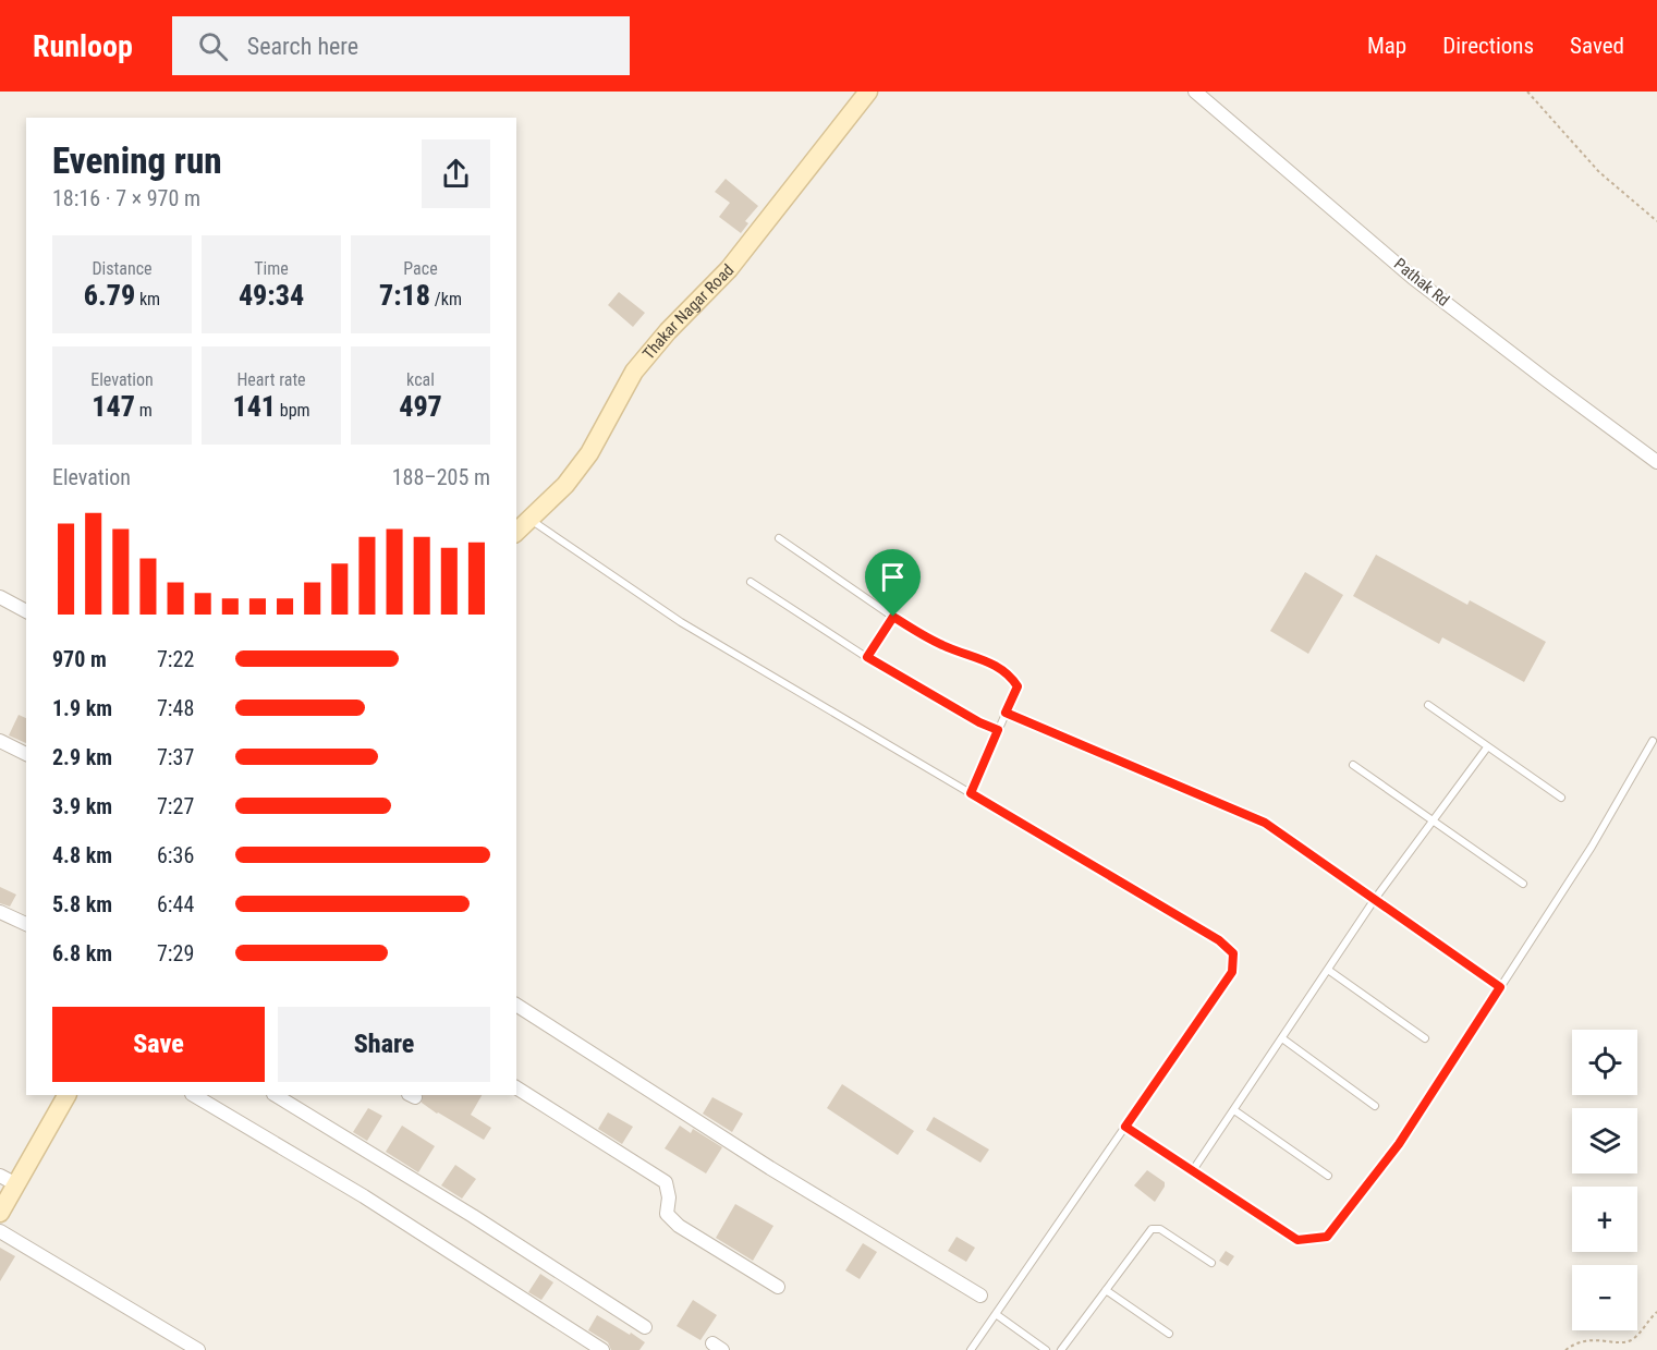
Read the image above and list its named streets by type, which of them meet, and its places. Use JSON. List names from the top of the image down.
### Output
{
  "streets": {
    "street": ["Pathak Rd", "Thakar Nagar Road"]
  },
  "page": {
    "header": "Runloop",
    "search": "Search here",
    "nav": ["Map", "Directions", "Saved"],
    "heading": ["Evening run", "18:16 · 7 × 970 m"],
    "stats": [
      ["Distance", "6.79 km"],
      ["Time", "49:34"],
      ["Pace", "7:18 /km"],
      ["Elevation", "147 m"],
      ["Heart rate", "141 bpm"],
      ["kcal", "497"]
    ],
    "chart": ["Elevation", "188–205 m"],
    "list": [
      {
        "name": "970 m",
        "note": "7:22"
      },
      {
        "name": "1.9 km",
        "note": "7:48"
      },
      {
        "name": "2.9 km",
        "note": "7:37"
      },
      {
        "name": "3.9 km",
        "note": "7:27"
      },
      {
        "name": "4.8 km",
        "note": "6:36"
      },
      {
        "name": "5.8 km",
        "note": "6:44"
      },
      {
        "name": "6.8 km",
        "note": "7:29"
      }
    ],
    "buttons": ["Save", "Share"],
    "map_buttons": ["+", "−"]
  }
}
